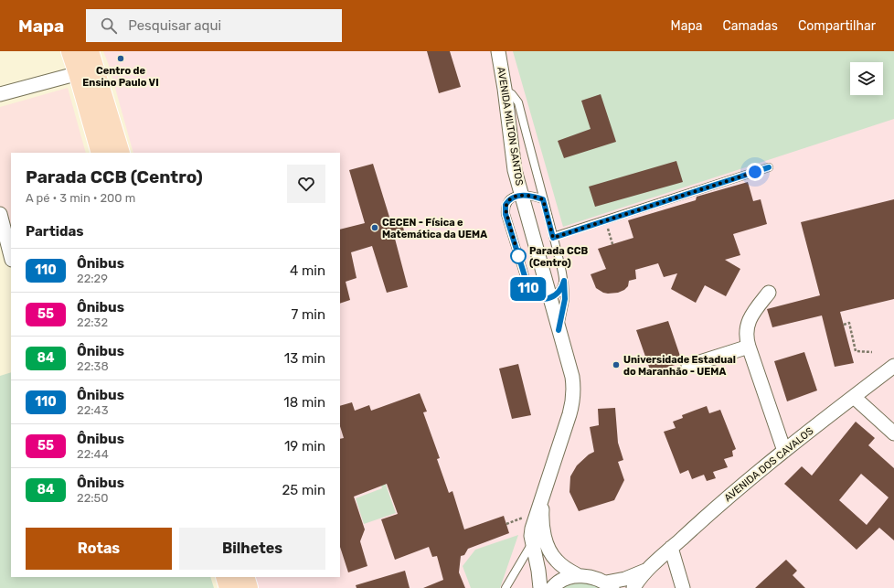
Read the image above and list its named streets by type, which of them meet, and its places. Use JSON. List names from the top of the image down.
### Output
{
  "streets": {
    "street": ["AVENIDA MILTON SANTOS", "AVENIDA DOS CAVALOS"]
  },
  "places": [
    "Centro de Ensino Paulo VI",
    "CECEN - Física e Matemática da UEMA",
    "Parada CCB (Centro)",
    "Universidade Estadual do Maranhão - UEMA"
  ],
  "lines": ["bus line 110"],
  "page": {
    "header": "Mapa",
    "search": "Pesquisar aqui",
    "nav": ["Mapa", "Camadas", "Compartilhar"],
    "on_map": "110",
    "heading": [
      ["Parada CCB (Centro)", "A pé · 3 min · 200 m"],
      "Partidas"
    ],
    "list": [
      {
        "mark": "110",
        "name": "Ônibus",
        "note": "22:29",
        "value": "4 min"
      },
      {
        "mark": "55",
        "name": "Ônibus",
        "note": "22:32",
        "value": "7 min"
      },
      {
        "mark": "84",
        "name": "Ônibus",
        "note": "22:38",
        "value": "13 min"
      },
      {
        "mark": "110",
        "name": "Ônibus",
        "note": "22:43",
        "value": "18 min"
      },
      {
        "mark": "55",
        "name": "Ônibus",
        "note": "22:44",
        "value": "19 min"
      },
      {
        "mark": "84",
        "name": "Ônibus",
        "note": "22:50",
        "value": "25 min"
      }
    ],
    "buttons": ["Rotas", "Bilhetes"]
  }
}
